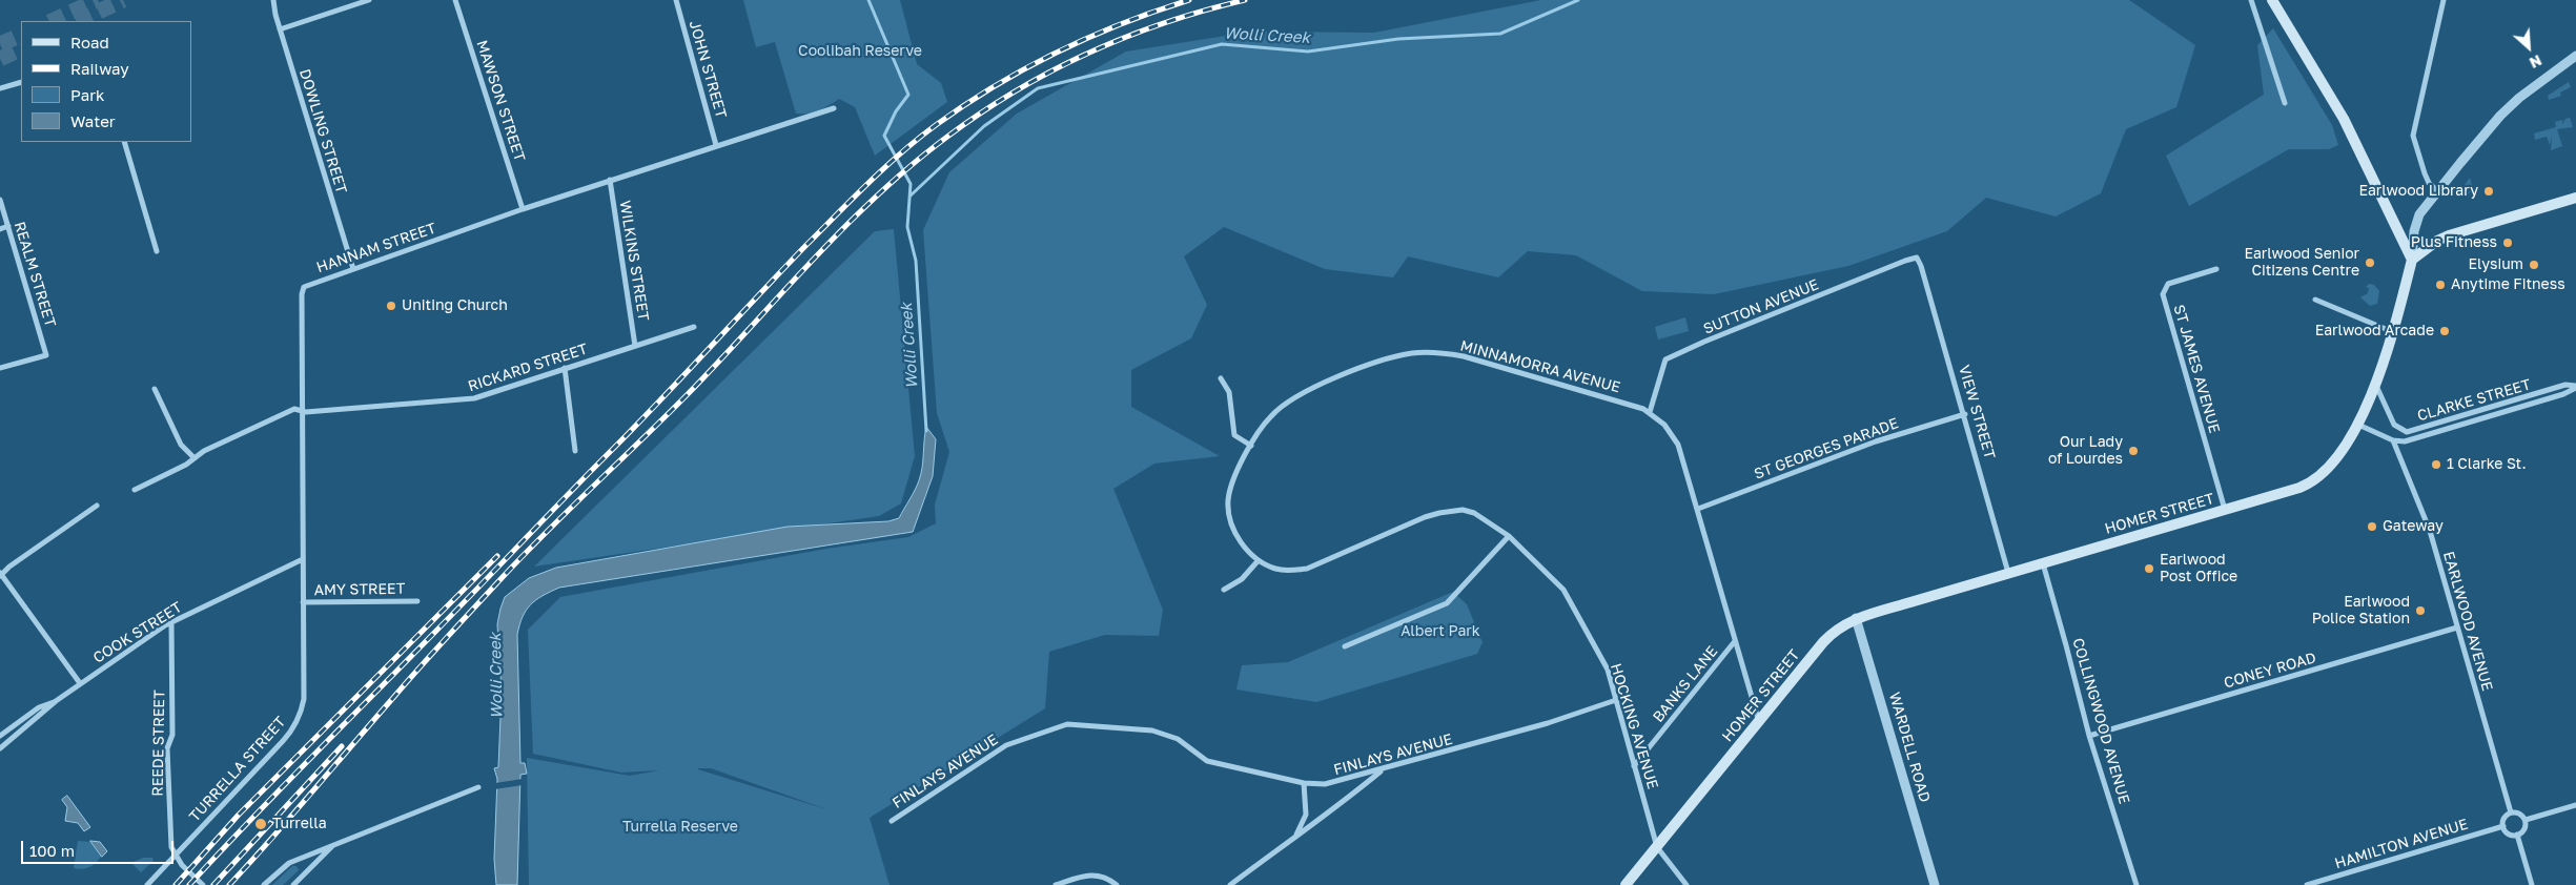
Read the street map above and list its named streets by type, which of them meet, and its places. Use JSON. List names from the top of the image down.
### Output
{
  "streets": {
    "main road": ["HOMER STREET"],
    "street": [
      "JOHN STREET",
      "MAWSON STREET",
      "DOWLING STREET",
      "HANNAM STREET",
      "WILKINS STREET",
      "REALM STREET",
      "SUTTON AVENUE",
      "MINNAMORRA AVENUE",
      "RICKARD STREET",
      "ST JAMES AVENUE",
      "CLARKE STREET",
      "VIEW STREET",
      "ST GEORGES PARADE",
      "AMY STREET",
      "EARLWOOD AVENUE",
      "COOK STREET",
      "CONEY ROAD",
      "BANKS LANE",
      "COLLINGWOOD AVENUE",
      "HOCKING AVENUE",
      "REEDE STREET",
      "WARDELL ROAD",
      "FINLAYS AVENUE",
      "TURRELLA STREET",
      "HAMILTON AVENUE"
    ]
  },
  "crossings": [
    ["JOHN STREET", "HANNAM STREET"],
    ["MAWSON STREET", "HANNAM STREET"],
    ["DOWLING STREET", "HANNAM STREET"],
    ["HANNAM STREET", "WILKINS STREET"],
    ["HANNAM STREET", "RICKARD STREET"],
    ["HANNAM STREET", "AMY STREET"],
    ["HANNAM STREET", "COOK STREET"],
    ["HANNAM STREET", "TURRELLA STREET"],
    ["WILKINS STREET", "RICKARD STREET"],
    ["SUTTON AVENUE", "MINNAMORRA AVENUE"],
    ["SUTTON AVENUE", "VIEW STREET"],
    ["MINNAMORRA AVENUE", "ST GEORGES PARADE"],
    ["MINNAMORRA AVENUE", "HOMER STREET"],
    ["MINNAMORRA AVENUE", "BANKS LANE"],
    ["MINNAMORRA AVENUE", "HOCKING AVENUE"],
    ["ST JAMES AVENUE", "HOMER STREET"],
    ["CLARKE STREET", "HOMER STREET"],
    ["CLARKE STREET", "EARLWOOD AVENUE"],
    ["VIEW STREET", "ST GEORGES PARADE"],
    ["VIEW STREET", "HOMER STREET"],
    ["HOMER STREET", "COLLINGWOOD AVENUE"],
    ["HOMER STREET", "HOCKING AVENUE"],
    ["HOMER STREET", "WARDELL ROAD"],
    ["EARLWOOD AVENUE", "CONEY ROAD"],
    ["EARLWOOD AVENUE", "HAMILTON AVENUE"],
    ["COOK STREET", "REEDE STREET"],
    ["CONEY ROAD", "COLLINGWOOD AVENUE"],
    ["BANKS LANE", "HOCKING AVENUE"],
    ["HOCKING AVENUE", "FINLAYS AVENUE"],
    ["REEDE STREET", "TURRELLA STREET"]
  ],
  "water": ["Wolli Creek"],
  "parks": ["Coolibah Reserve", "Albert Park", "Turrella Reserve"],
  "places": [
    "Earlwood Library",
    "Plus Fitness",
    "Earlwood Senior Citizens Centre",
    "Elysium",
    "Anytime Fitness",
    "Uniting Church",
    "Earlwood Arcade",
    "Our Lady of Lourdes",
    "1 Clarke St.",
    "Gateway",
    "Earlwood Post Office",
    "Earlwood Police Station",
    "Turrella"
  ],
  "legend": [
    "Road",
    "Railway",
    "Park",
    "Water"
  ],
  "scale_bar": "100 m",
  "north": "bottom right"
}
